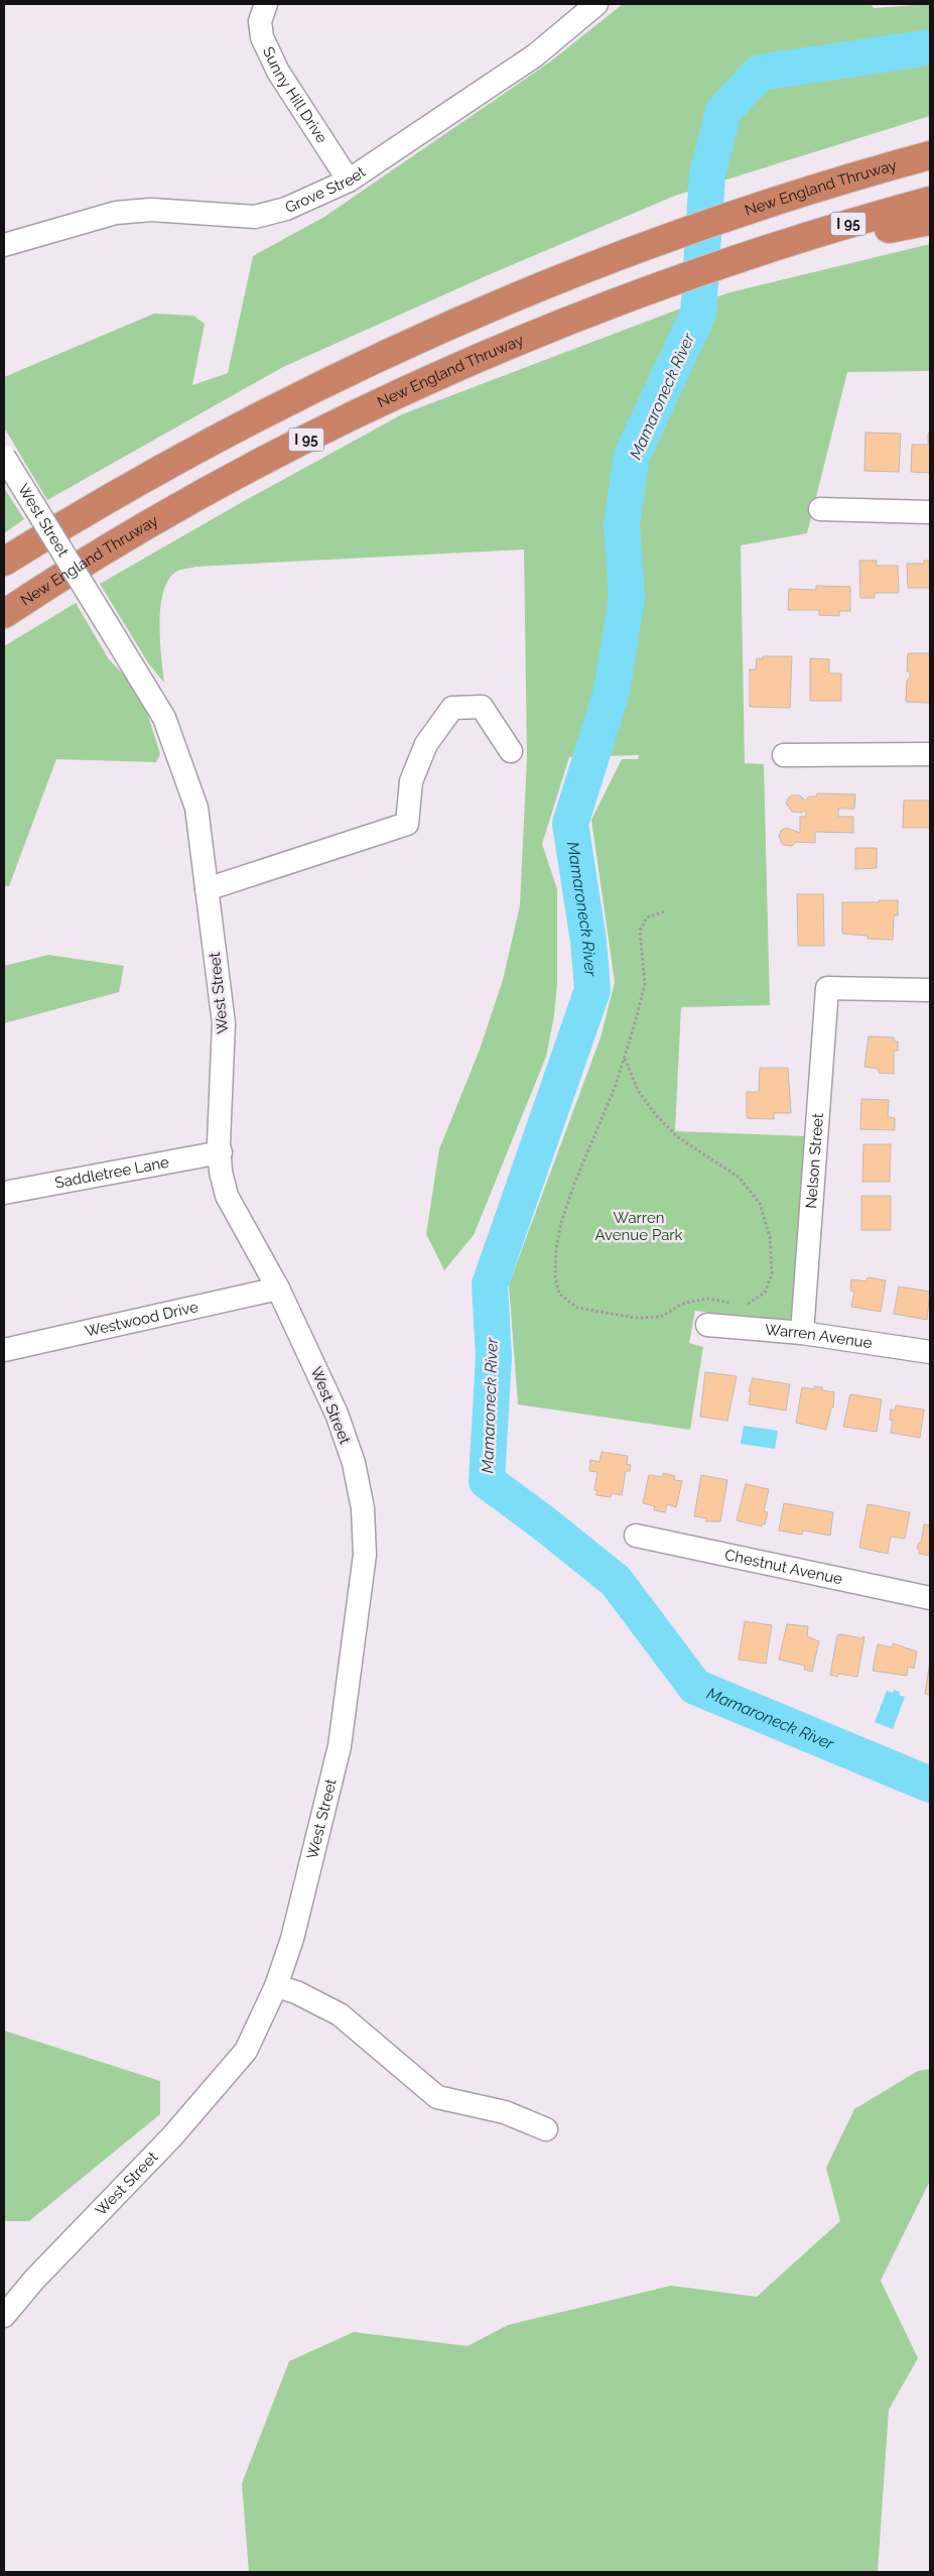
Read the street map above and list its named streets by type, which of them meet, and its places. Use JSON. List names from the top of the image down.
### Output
{
  "streets": {
    "highway": ["New England Thruway", "I 95"],
    "street": [
      "Sunny Hill Drive",
      "Grove Street",
      "West Street",
      "Nelson Street",
      "Saddletree Lane",
      "Westwood Drive",
      "Warren Avenue",
      "Chestnut Avenue"
    ]
  },
  "crossings": [
    ["Sunny Hill Drive", "Grove Street"],
    ["West Street", "Saddletree Lane"],
    ["West Street", "Westwood Drive"],
    ["Nelson Street", "Warren Avenue"]
  ],
  "water": ["Mamaroneck River"],
  "parks": ["Warren Avenue Park"]
}
